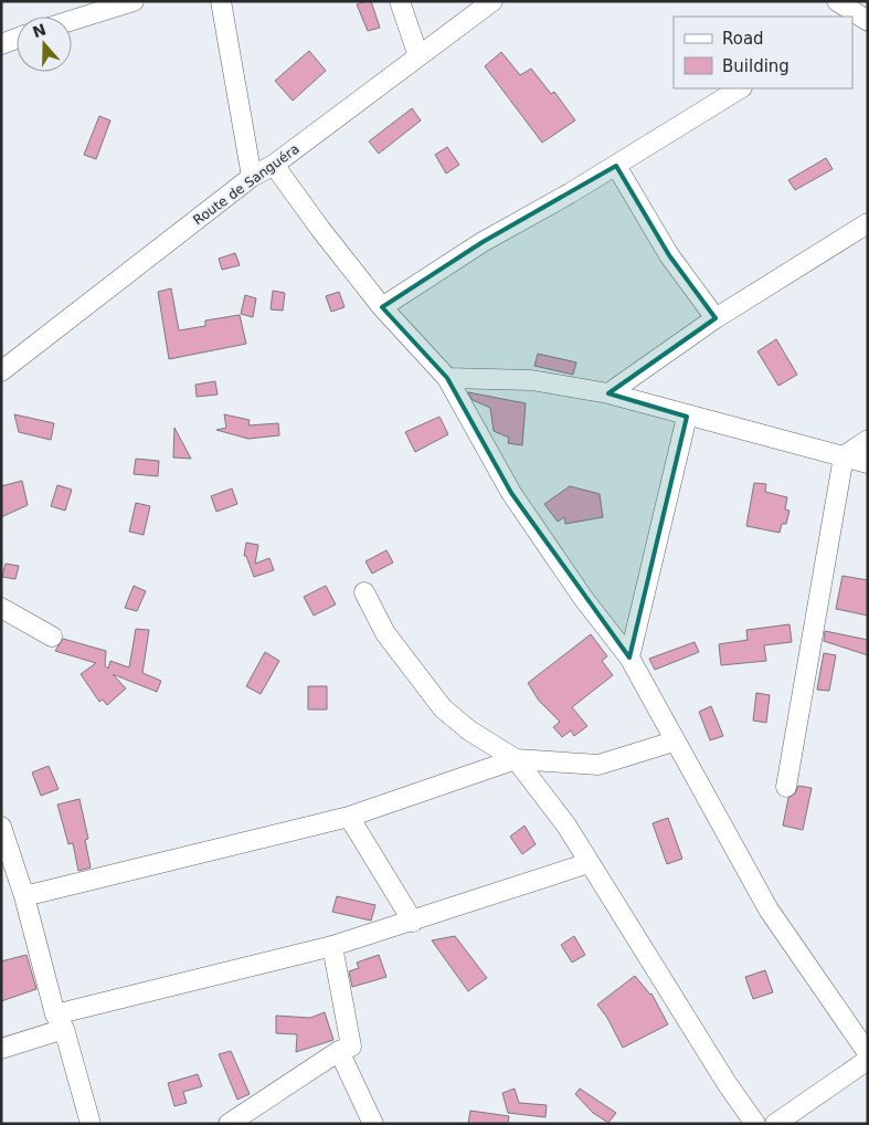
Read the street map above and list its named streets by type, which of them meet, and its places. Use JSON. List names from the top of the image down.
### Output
{
  "streets": {
    "street": ["Route de Sanguéra"]
  },
  "legend": ["Road", "Building"],
  "north": "top"
}
